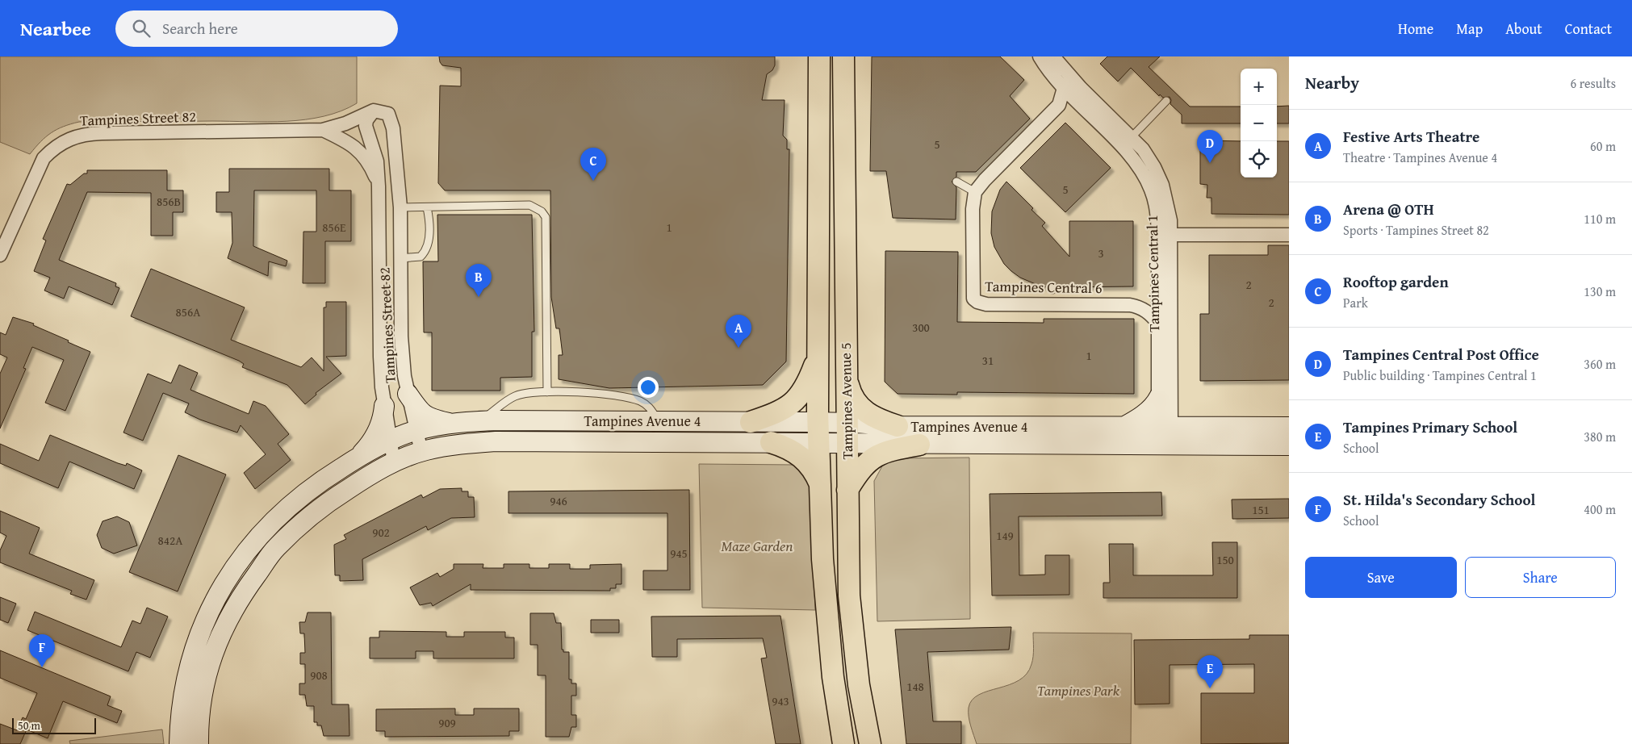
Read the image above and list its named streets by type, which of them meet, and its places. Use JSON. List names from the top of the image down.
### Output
{
  "streets": {
    "main road": ["Tampines Avenue 5", "Tampines Avenue 4"],
    "street": ["Tampines Street 82", "Tampines Central 1", "Tampines Central 6"]
  },
  "crossings": [
    ["Tampines Street 82", "Tampines Avenue 4"],
    ["Tampines Central 1", "Tampines Central 6"],
    ["Tampines Central 1", "Tampines Avenue 4"],
    ["Tampines Avenue 5", "Tampines Avenue 4"]
  ],
  "parks": ["Maze Garden", "Tampines Park"],
  "house_numbers": [
    "5",
    "5",
    "856B",
    "856E",
    "1",
    "3",
    "2",
    "2",
    "856A",
    "300",
    "1",
    "31",
    "946",
    "151",
    "902",
    "149",
    "842A",
    "945",
    "150",
    "908",
    "148",
    "943",
    "909"
  ],
  "scale_bar": "50 m",
  "page": {
    "header": "Nearbee",
    "search": "Search here",
    "nav": [
      "Home",
      "Map",
      "About",
      "Contact"
    ],
    "heading": ["Nearby", "6 results"],
    "map_buttons": ["+", "−"],
    "list": [
      {
        "mark": "A",
        "name": "Festive Arts Theatre",
        "note": "Theatre · Tampines Avenue 4",
        "value": "60 m"
      },
      {
        "mark": "B",
        "name": "Arena @ OTH",
        "note": "Sports · Tampines Street 82",
        "value": "110 m"
      },
      {
        "mark": "C",
        "name": "Rooftop garden",
        "note": "Park",
        "value": "130 m"
      },
      {
        "mark": "D",
        "name": "Tampines Central Post Office",
        "note": "Public building · Tampines Central 1",
        "value": "360 m"
      },
      {
        "mark": "E",
        "name": "Tampines Primary School",
        "note": "School",
        "value": "380 m"
      },
      {
        "mark": "F",
        "name": "St. Hilda's Secondary School",
        "note": "School",
        "value": "400 m"
      }
    ],
    "pins": [
      "D",
      "C",
      "B",
      "A",
      "F",
      "E"
    ],
    "buttons": ["Save", "Share"],
    "scale": "50 m"
  }
}
